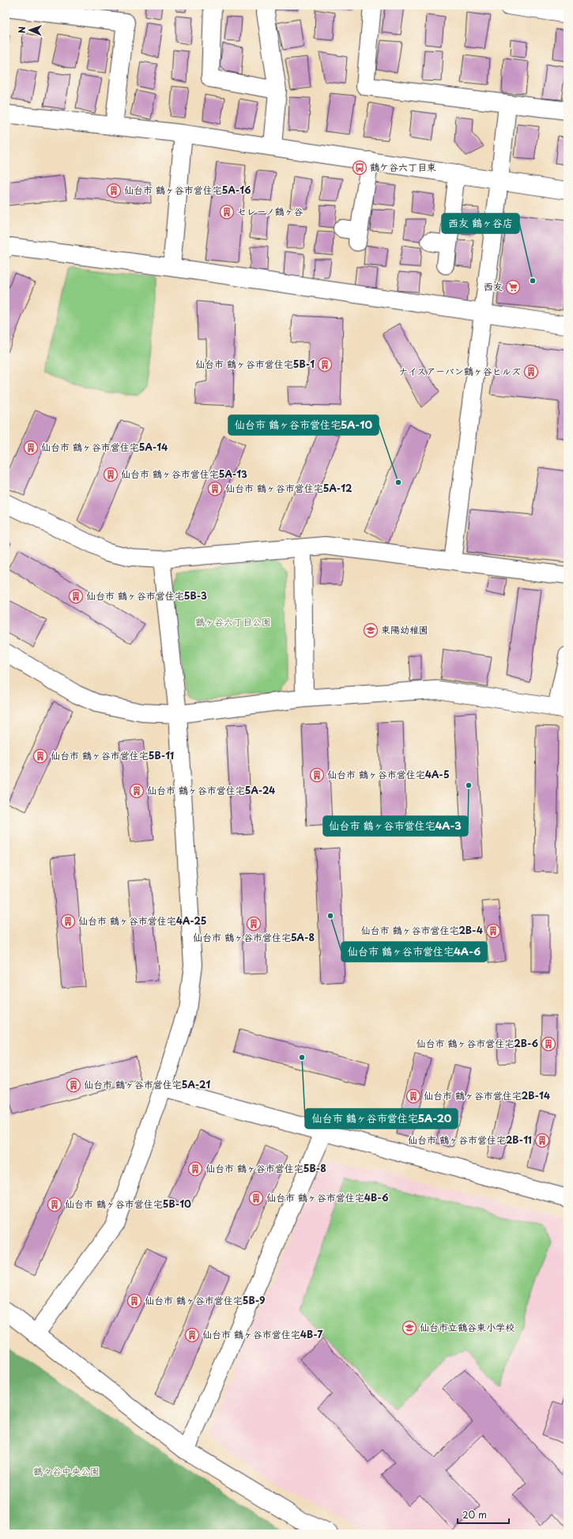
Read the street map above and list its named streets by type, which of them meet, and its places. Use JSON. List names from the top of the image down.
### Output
{
  "parks": ["鶴ヶ谷六丁目公園", "鶴々谷中央公園"],
  "places": {
    "bus stop": ["鶴ケ谷六丁目東"],
    "building": [
      "仙台市 鶴ヶ谷市営住宅5A-16",
      "セレーノ鶴ヶ谷",
      "仙台市 鶴ヶ谷市営住宅5B-1",
      "ナイスアーバン鶴ヶ谷ヒルズ",
      "仙台市 鶴ヶ谷市営住宅5A-14",
      "仙台市 鶴ヶ谷市営住宅5A-13",
      "仙台市 鶴ヶ谷市営住宅5A-12",
      "仙台市 鶴ヶ谷市営住宅5B-3",
      "仙台市 鶴ヶ谷市営住宅5B-11",
      "仙台市 鶴ヶ谷市営住宅4A-5",
      "仙台市 鶴ヶ谷市営住宅5A-24",
      "仙台市 鶴ヶ谷市営住宅4A-25",
      "仙台市 鶴ヶ谷市営住宅5A-8",
      "仙台市 鶴ヶ谷市営住宅2B-4",
      "仙台市 鶴ヶ谷市営住宅2B-6",
      "仙台市 鶴ヶ谷市営住宅5A-21",
      "仙台市 鶴ヶ谷市営住宅2B-14",
      "仙台市 鶴ヶ谷市営住宅2B-11",
      "仙台市 鶴ヶ谷市営住宅5B-8",
      "仙台市 鶴ヶ谷市営住宅4B-6",
      "仙台市 鶴ヶ谷市営住宅5B-10",
      "仙台市 鶴ヶ谷市営住宅5B-9",
      "仙台市 鶴ヶ谷市営住宅4B-7"
    ],
    "other": [
      "西友 鶴ヶ谷店",
      "仙台市 鶴ヶ谷市営住宅5A-10",
      "仙台市 鶴ヶ谷市営住宅4A-3",
      "仙台市 鶴ヶ谷市営住宅4A-6",
      "仙台市 鶴ヶ谷市営住宅5A-20"
    ],
    "supermarket": ["西友"],
    "school or university": ["東陽幼稚園", "仙台市立鶴谷東小学校"]
  },
  "scale_bar": "20 m",
  "north": "left"
}
